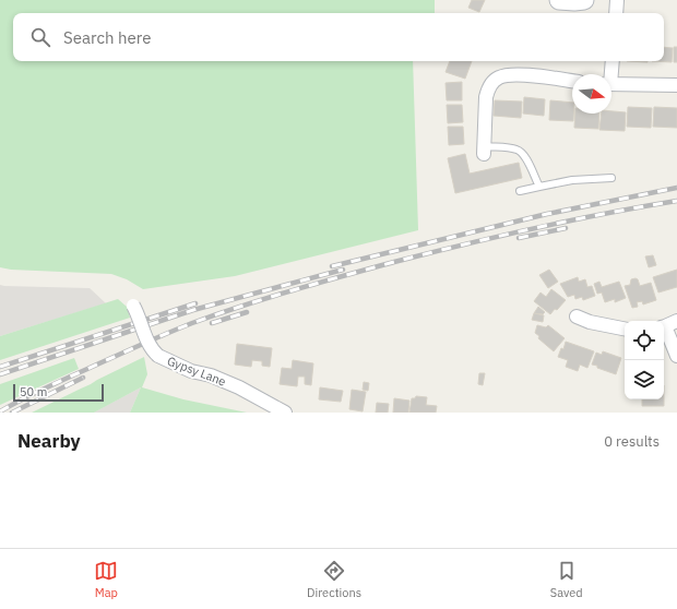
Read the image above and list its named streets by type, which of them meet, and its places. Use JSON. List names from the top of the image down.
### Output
{
  "streets": {
    "street": ["Gypsy Lane"]
  },
  "scale_bar": "50 m",
  "north": "right",
  "page": {
    "search": "Search here",
    "scale": "50 m",
    "heading": ["Nearby", "0 results"],
    "nav": ["Map", "Directions", "Saved"]
  }
}
